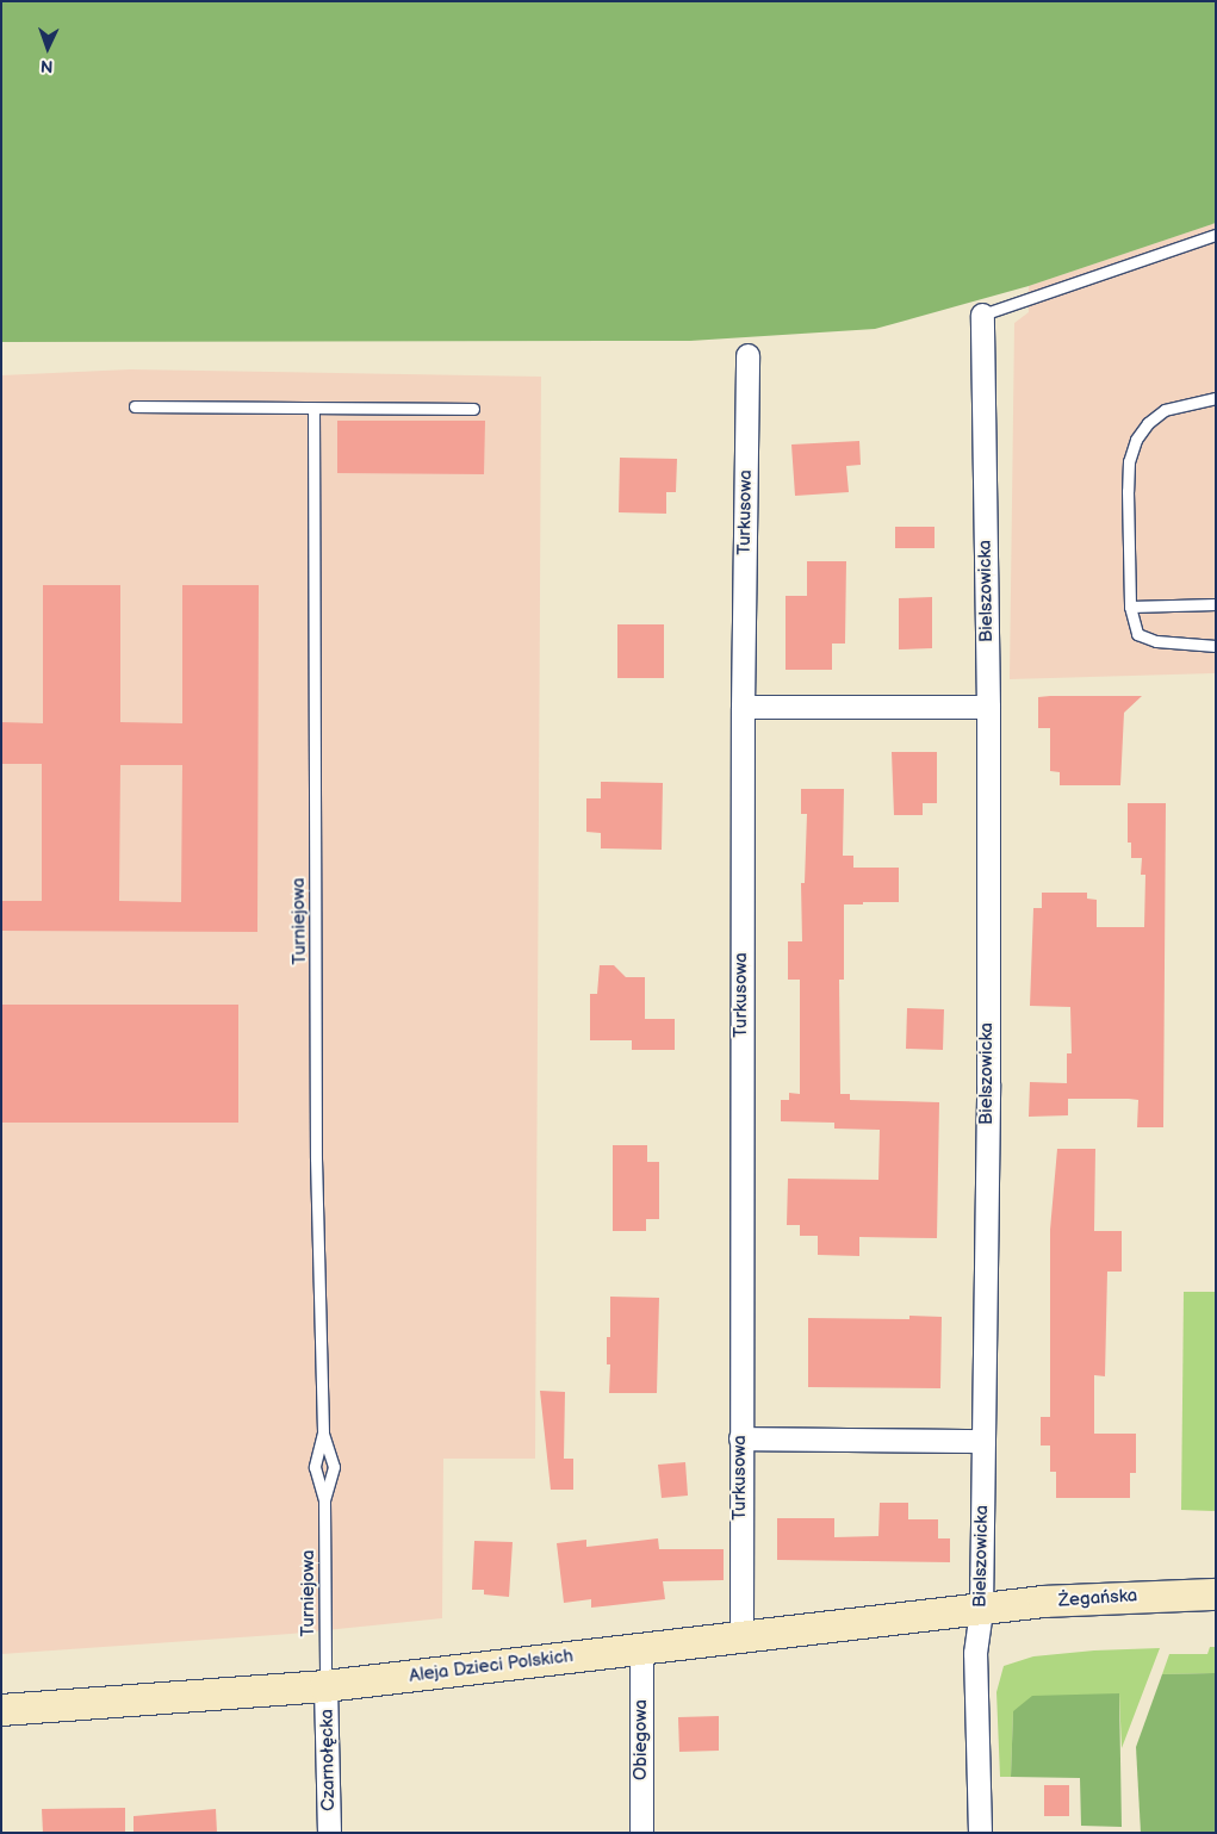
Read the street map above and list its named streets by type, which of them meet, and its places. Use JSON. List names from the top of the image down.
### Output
{
  "streets": {
    "street": [
      "Turkusowa",
      "Bielszowicka",
      "Żegańska",
      "Aleja Dzieci Polskich",
      "Obiegowa",
      "Czarnołęcka"
    ],
    "lane": ["Turniejowa"]
  },
  "crossings": [
    ["Turkusowa", "Aleja Dzieci Polskich"],
    ["Bielszowicka", "Żegańska"],
    ["Bielszowicka", "Aleja Dzieci Polskich"],
    ["Turniejowa", "Aleja Dzieci Polskich"],
    ["Turniejowa", "Czarnołęcka"],
    ["Żegańska", "Aleja Dzieci Polskich"],
    ["Aleja Dzieci Polskich", "Obiegowa"],
    ["Aleja Dzieci Polskich", "Czarnołęcka"]
  ],
  "north": "bottom"
}
